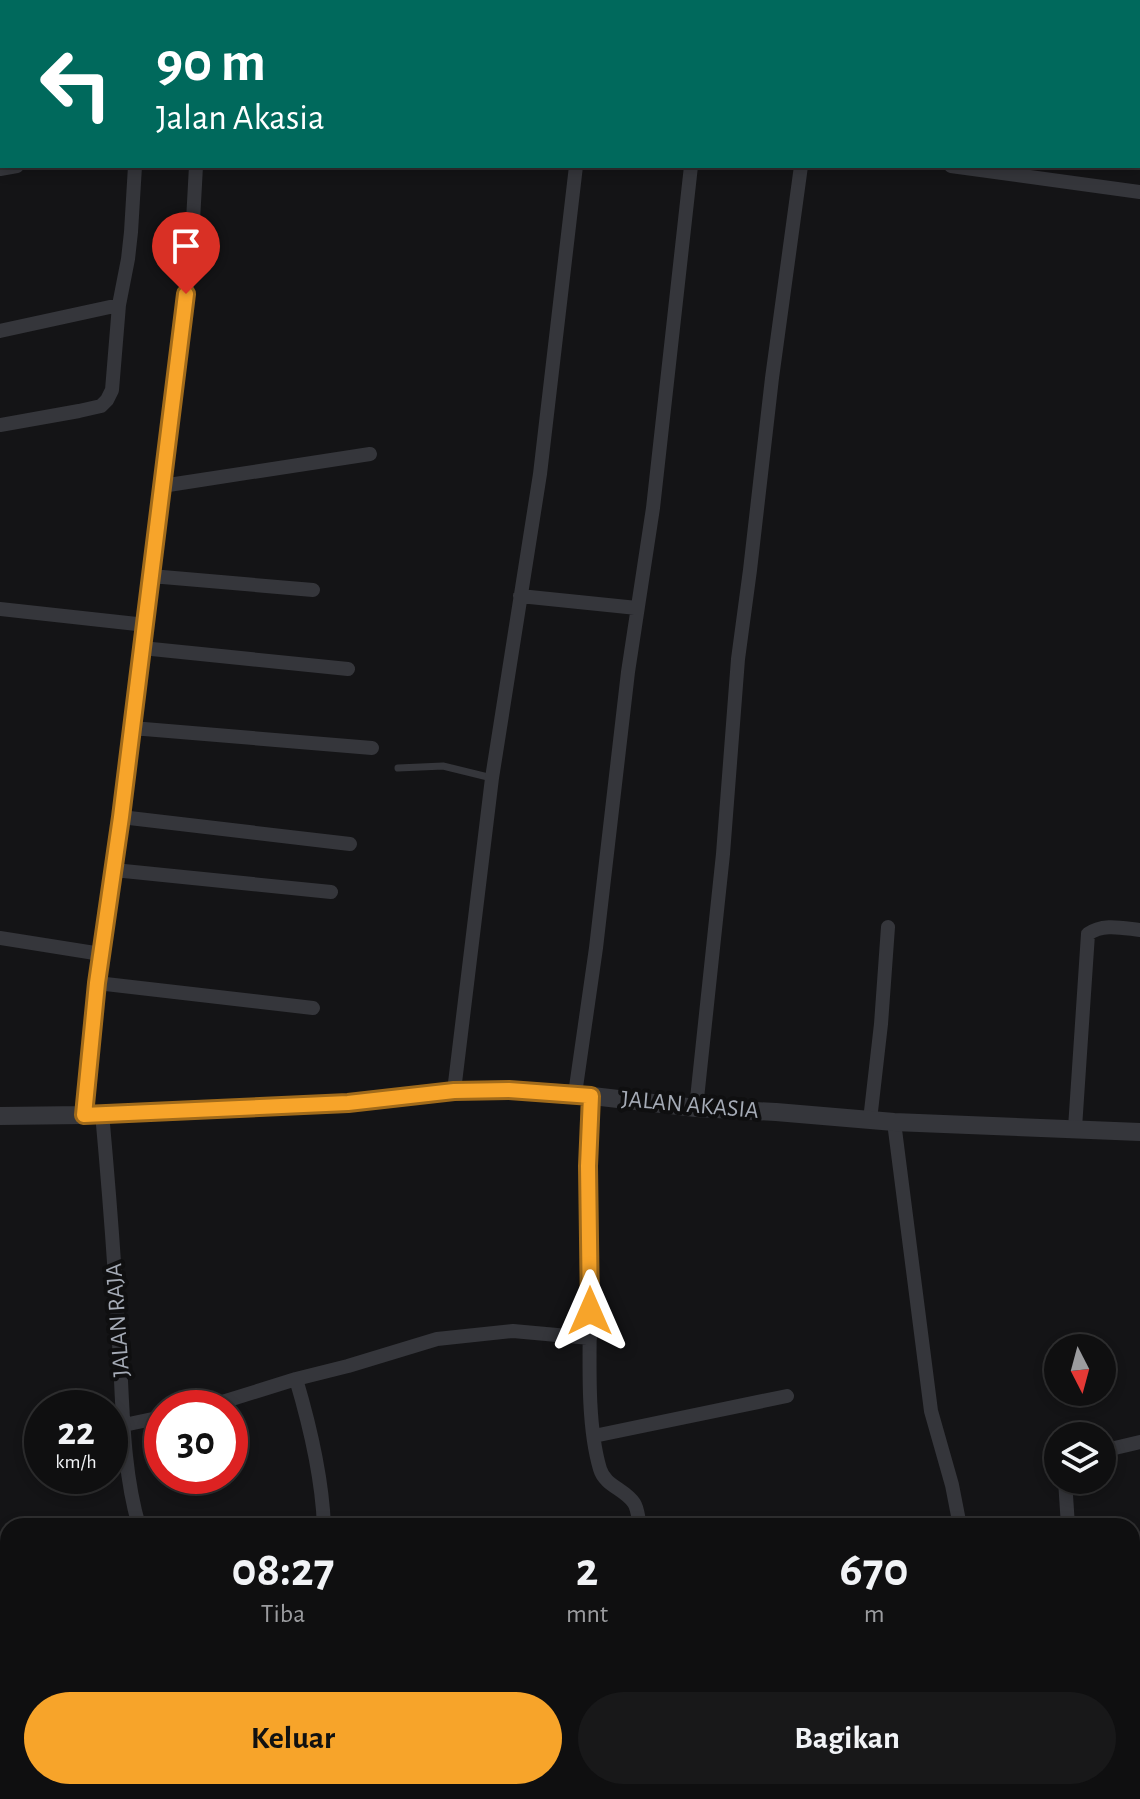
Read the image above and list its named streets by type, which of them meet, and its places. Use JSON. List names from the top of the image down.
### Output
{
  "streets": {
    "street": ["JALAN AKASIA", "JALAN RAJA"]
  },
  "crossings": [
    ["JALAN AKASIA", "JALAN RAJA"]
  ],
  "north": "bottom",
  "page": {
    "turn": ["90 m", "Jalan Akasia"],
    "speed": "22 km/h",
    "limit": "30",
    "eta": [
      "08:27",
      "Tiba",
      "2",
      "mnt",
      "670",
      "m"
    ],
    "buttons": ["Keluar", "Bagikan"]
  }
}
